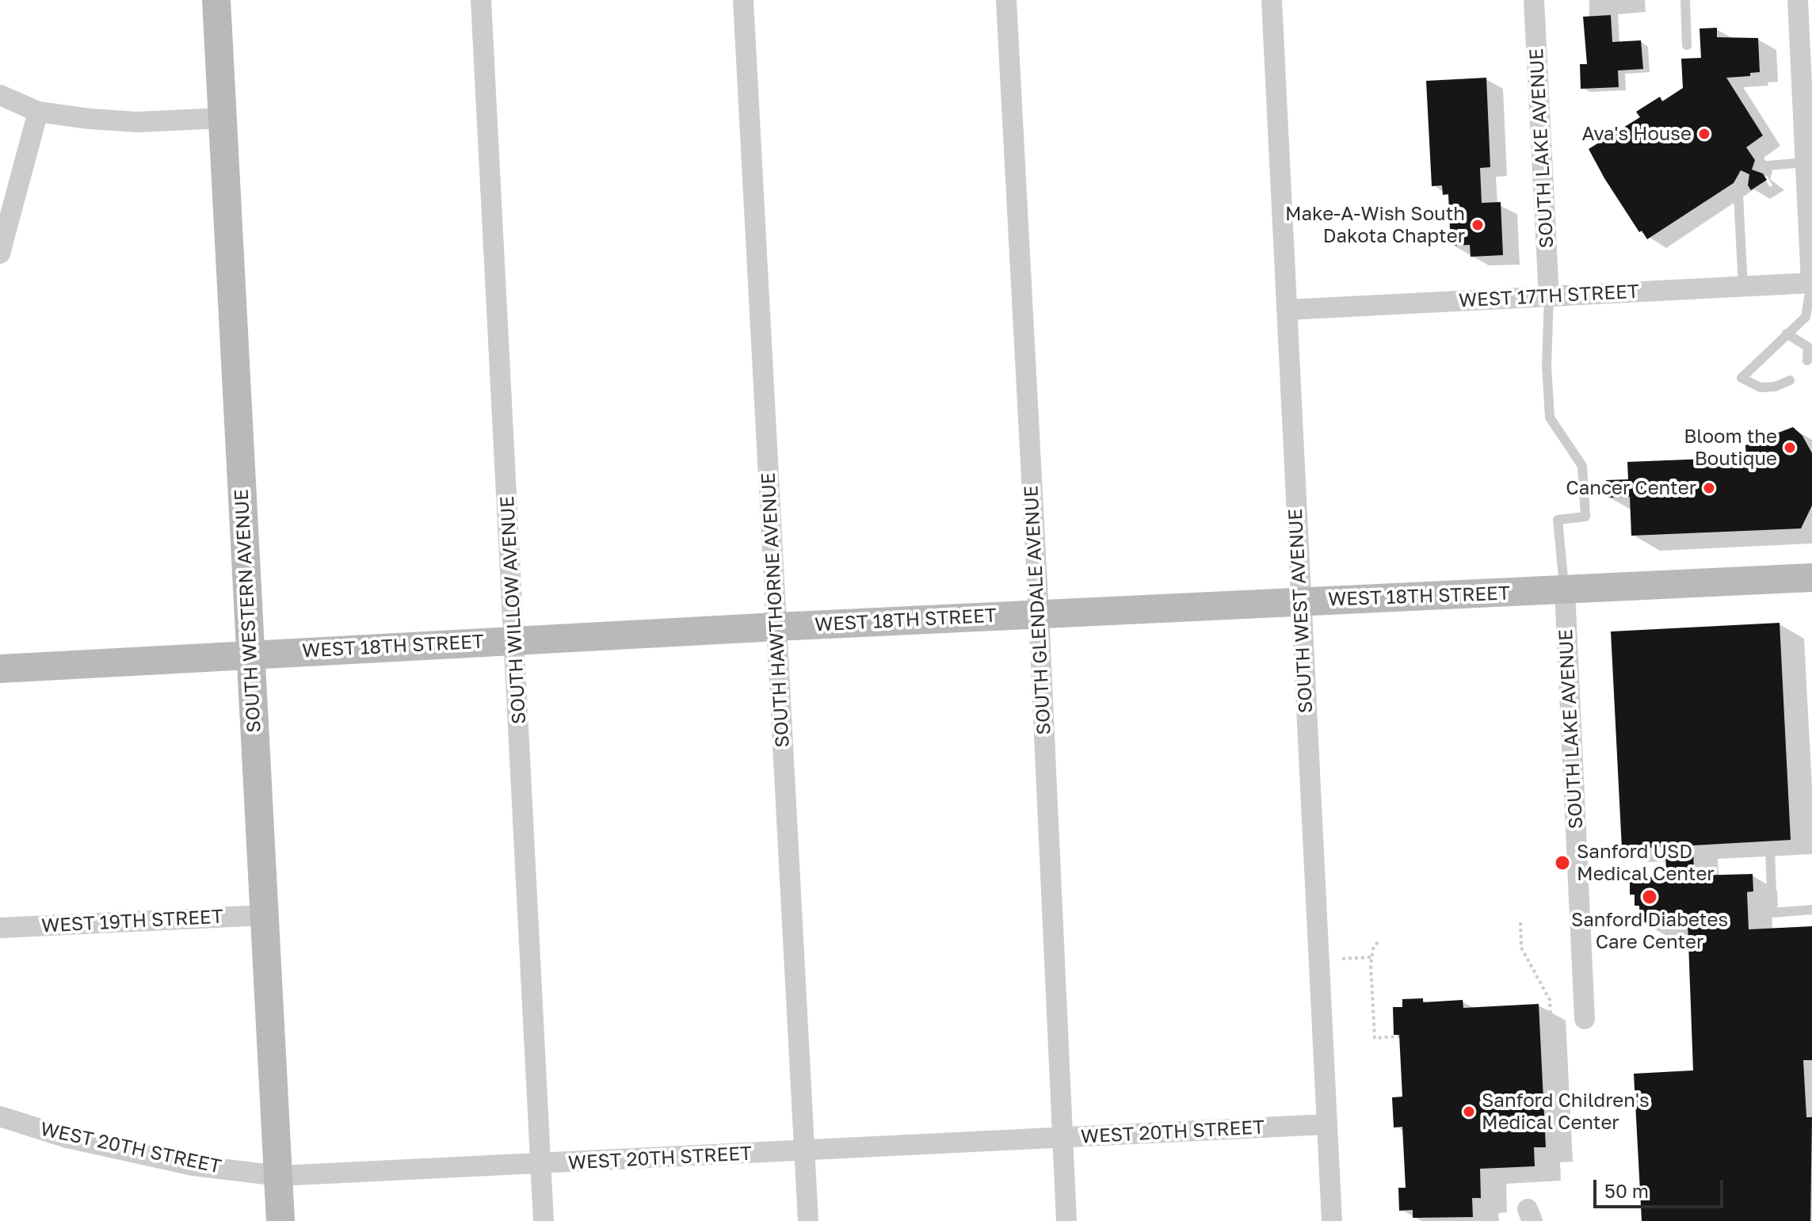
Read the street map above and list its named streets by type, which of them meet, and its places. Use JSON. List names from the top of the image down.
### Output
{
  "streets": {
    "street": [
      "SOUTH LAKE AVENUE",
      "WEST 17TH STREET",
      "WEST 18TH STREET",
      "SOUTH WILLOW AVENUE",
      "SOUTH HAWTHORNE AVENUE",
      "SOUTH GLENDALE AVENUE",
      "SOUTH WESTERN AVENUE",
      "SOUTH WEST AVENUE",
      "WEST 19TH STREET",
      "WEST 20TH STREET"
    ]
  },
  "crossings": [
    ["SOUTH LAKE AVENUE", "WEST 17TH STREET"],
    ["SOUTH LAKE AVENUE", "WEST 18TH STREET"],
    ["WEST 17TH STREET", "SOUTH WEST AVENUE"],
    ["WEST 18TH STREET", "SOUTH WILLOW AVENUE"],
    ["WEST 18TH STREET", "SOUTH HAWTHORNE AVENUE"],
    ["WEST 18TH STREET", "SOUTH GLENDALE AVENUE"],
    ["WEST 18TH STREET", "SOUTH WESTERN AVENUE"],
    ["WEST 18TH STREET", "SOUTH WEST AVENUE"],
    ["SOUTH WILLOW AVENUE", "WEST 20TH STREET"],
    ["SOUTH HAWTHORNE AVENUE", "WEST 20TH STREET"],
    ["SOUTH GLENDALE AVENUE", "WEST 20TH STREET"],
    ["SOUTH WESTERN AVENUE", "WEST 19TH STREET"],
    ["SOUTH WESTERN AVENUE", "WEST 20TH STREET"],
    ["SOUTH WEST AVENUE", "WEST 20TH STREET"]
  ],
  "places": [
    "Ava's House",
    "Make-A-Wish South Dakota Chapter",
    "Bloom the Boutique",
    "Cancer Center",
    "Sanford USD Medical Center",
    "Sanford Diabetes Care Center",
    "Sanford Children's Medical Center"
  ],
  "scale_bar": "50 m"
}
